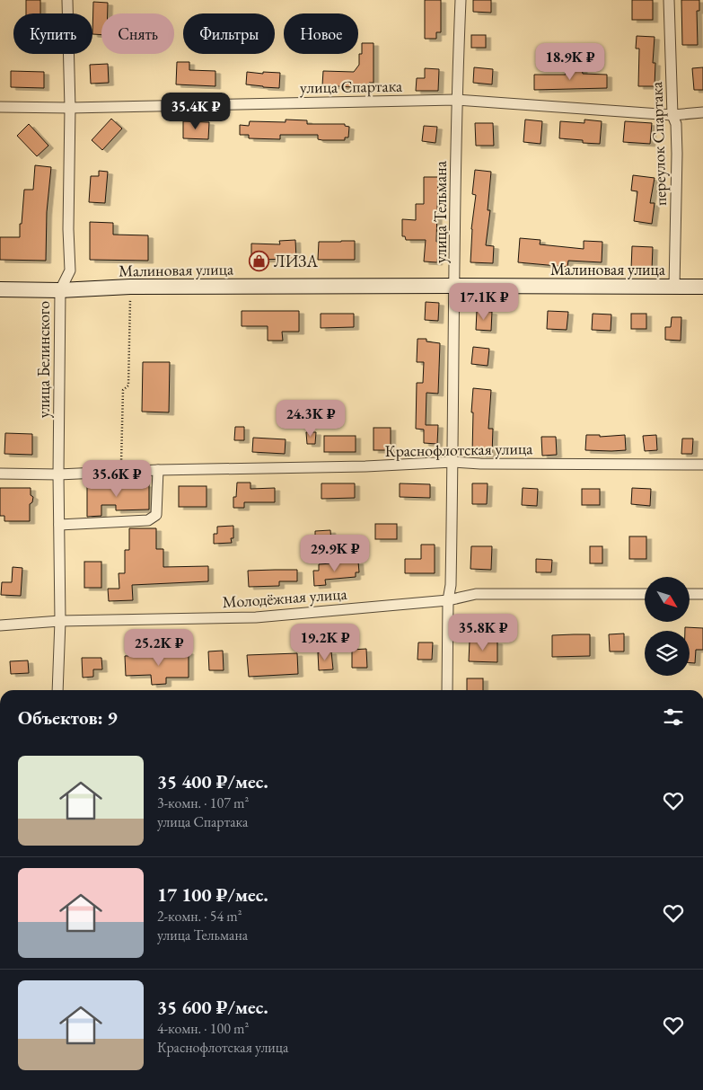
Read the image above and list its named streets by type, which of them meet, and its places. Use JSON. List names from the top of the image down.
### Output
{
  "streets": {
    "street": [
      "улица Спартака",
      "переулок Спартака",
      "улица Тельмана",
      "Малиновая улица",
      "улица Белинского",
      "Краснофлотская улица",
      "Молодёжная улица"
    ]
  },
  "crossings": [
    ["улица Спартака", "переулок Спартака"],
    ["улица Спартака", "улица Тельмана"],
    ["улица Спартака", "улица Белинского"],
    ["переулок Спартака", "Малиновая улица"],
    ["улица Тельмана", "Малиновая улица"],
    ["улица Тельмана", "Краснофлотская улица"],
    ["улица Тельмана", "Молодёжная улица"],
    ["Малиновая улица", "улица Белинского"],
    ["улица Белинского", "Краснофлотская улица"],
    ["улица Белинского", "Молодёжная улица"]
  ],
  "places": {
    "shop": ["ЛИЗА"]
  },
  "north": "bottom right",
  "page": {
    "chip": [
      "Купить",
      "Снять",
      "Фильтры",
      "Новое"
    ],
    "price": [
      "18.9K ₽",
      "35.4K ₽",
      "17.1K ₽",
      "24.3K ₽",
      "35.6K ₽",
      "29.9K ₽",
      "35.8K ₽",
      "19.2K ₽",
      "25.2K ₽"
    ],
    "heading": "Объектов: 9",
    "list": [
      {
        "name": "35 400 ₽/мес.",
        "note": "3-комн. · 107 m² · улица Спартака"
      },
      {
        "name": "17 100 ₽/мес.",
        "note": "2-комн. · 54 m² · улица Тельмана"
      },
      {
        "name": "35 600 ₽/мес.",
        "note": "4-комн. · 100 m² · Краснофлотская улица"
      }
    ]
  }
}
